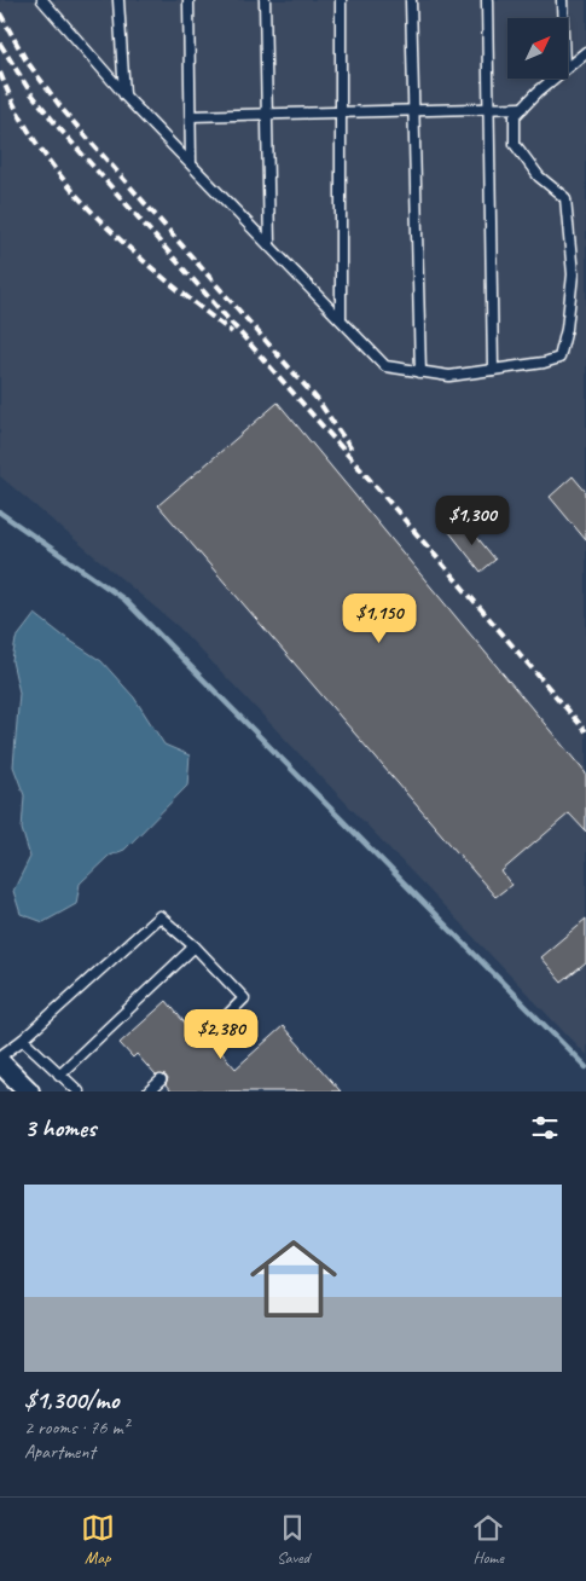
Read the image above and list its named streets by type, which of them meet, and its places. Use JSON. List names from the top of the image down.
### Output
{
  "north": "top right",
  "page": {
    "price": ["$1,300", "$1,150", "$2,380"],
    "heading": "3 homes",
    "list": [
      {
        "name": "$1,300/mo",
        "note": "2 rooms · 76 m² · Apartment"
      }
    ],
    "tabs": ["Map", "Saved", "Home"]
  }
}
